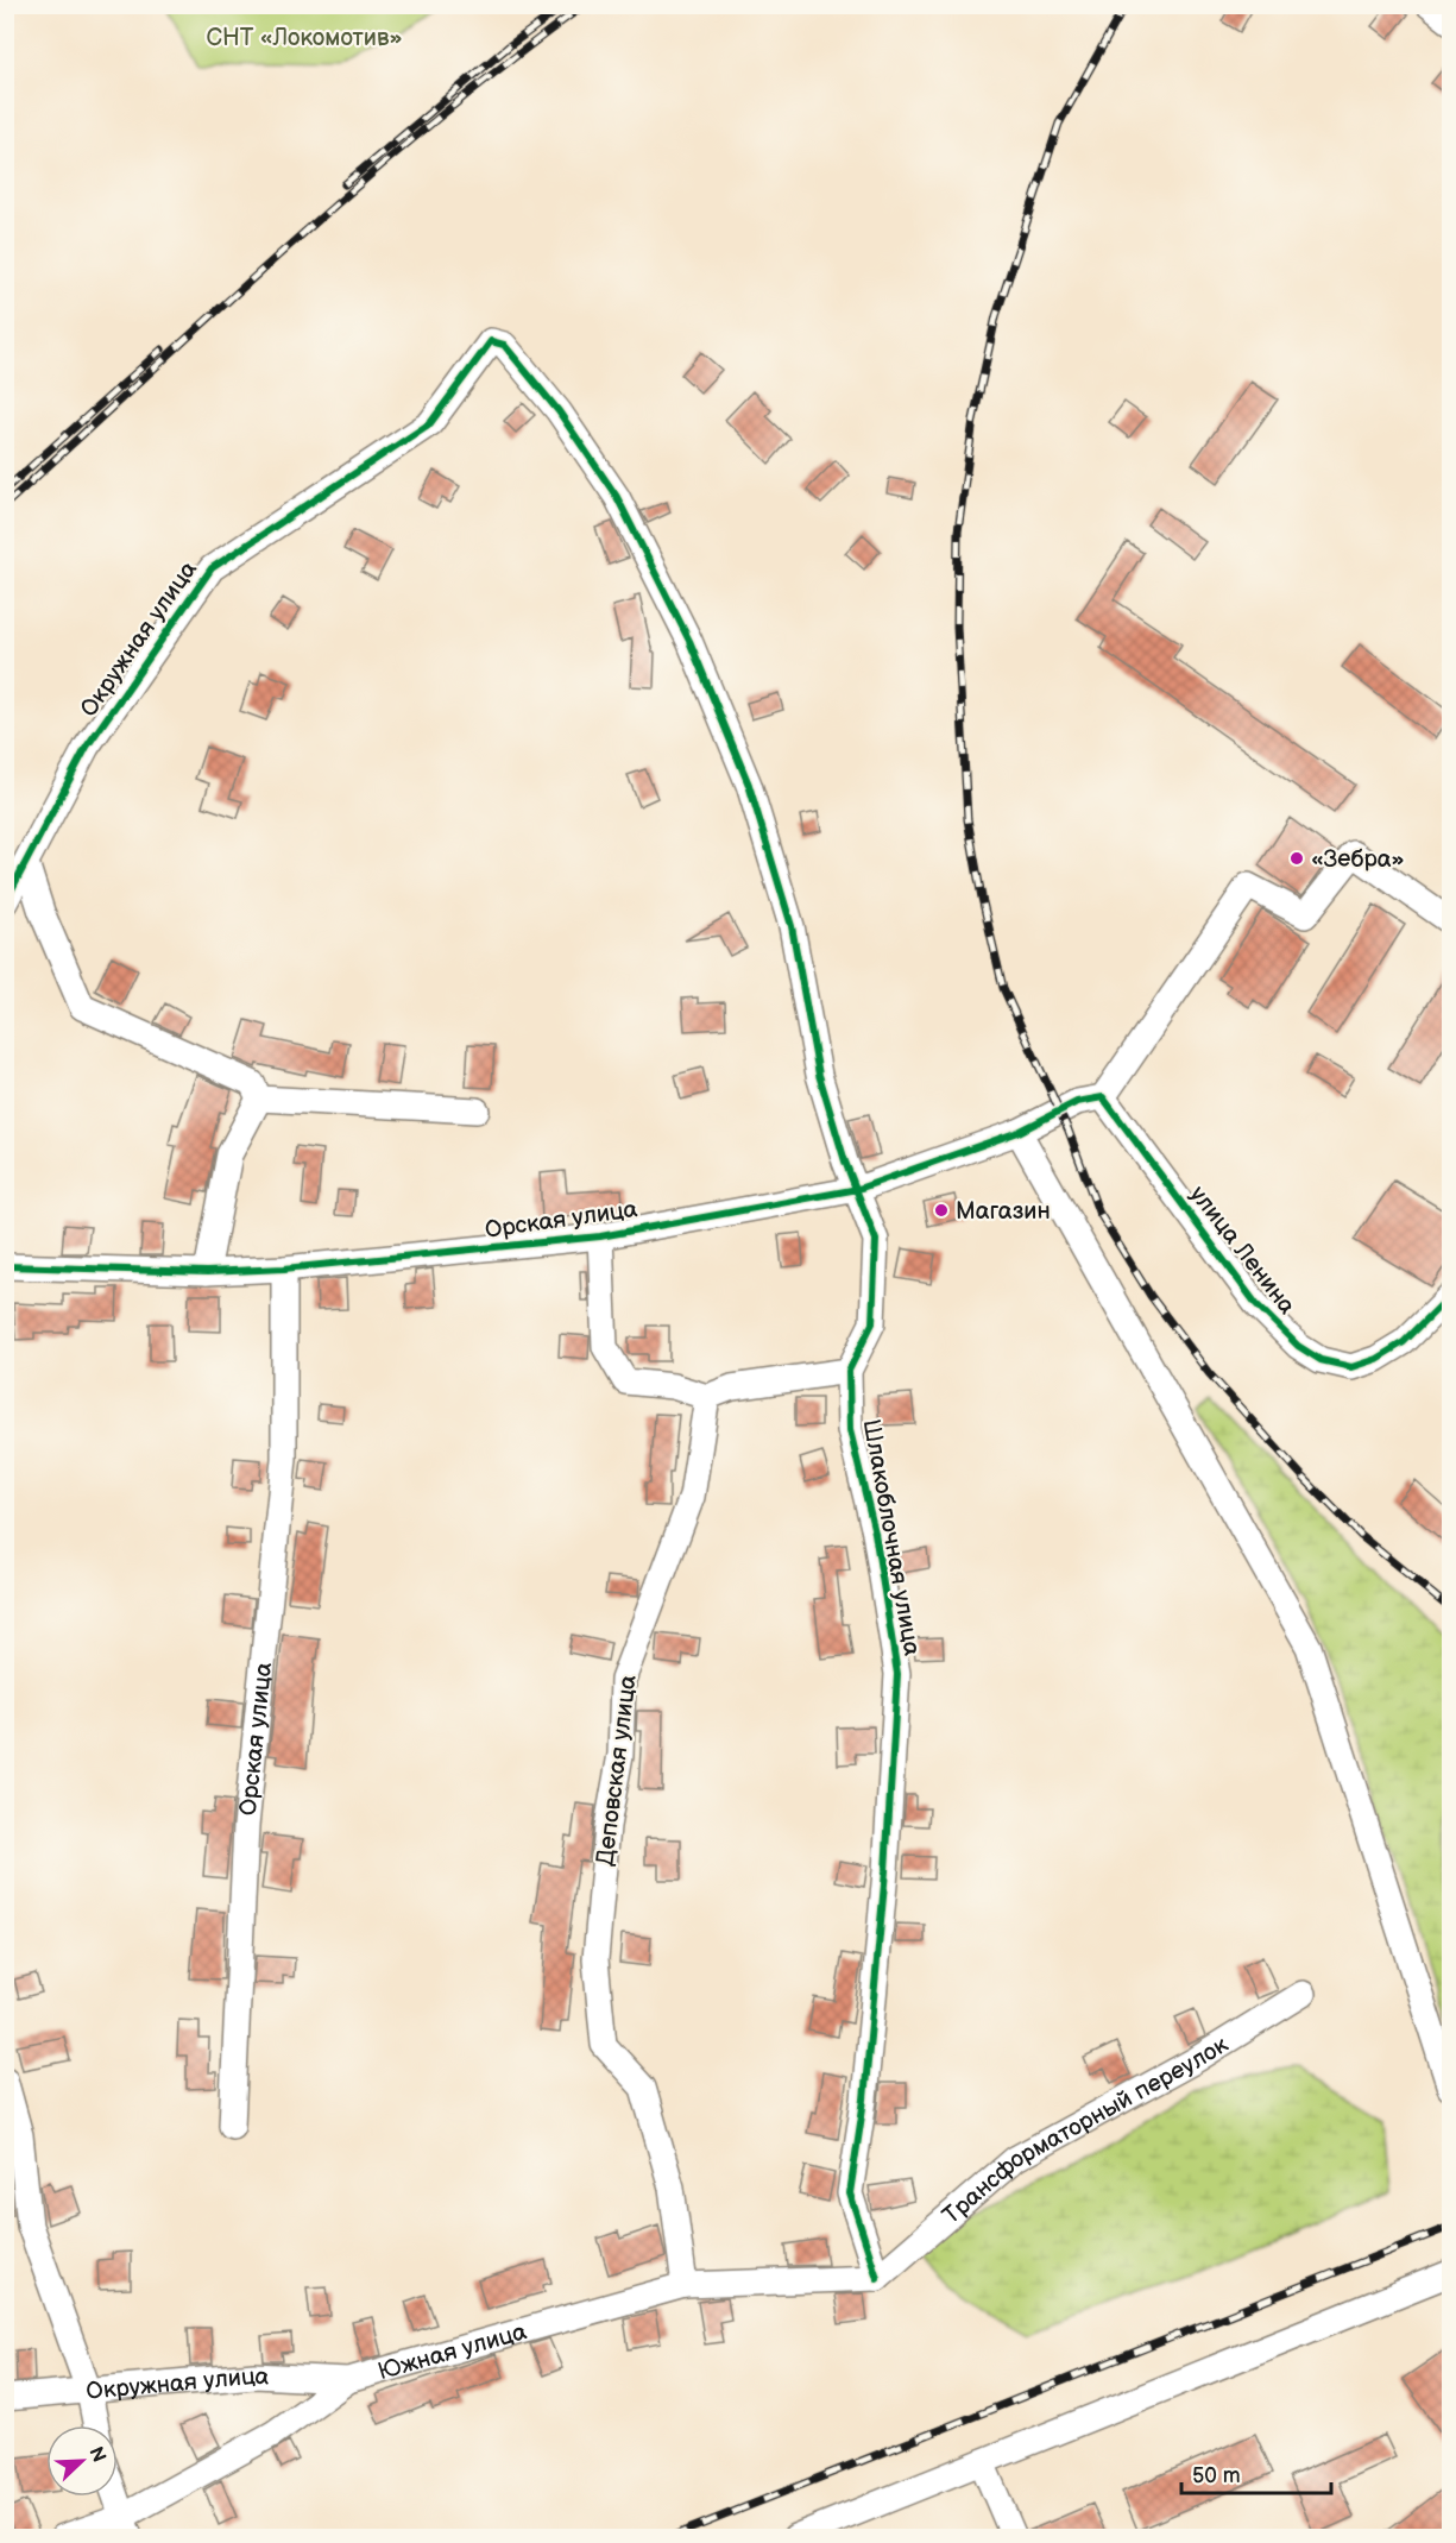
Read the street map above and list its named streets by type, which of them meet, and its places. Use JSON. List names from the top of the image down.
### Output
{
  "streets": {
    "street": [
      "Окружная улица",
      "Орская улица",
      "улица Ленина",
      "Шлакоблочная улица",
      "Деповская улица",
      "Трансформаторный переулок",
      "Южная улица"
    ]
  },
  "crossings": [
    ["Окружная улица", "Шлакоблочная улица"],
    ["Окружная улица", "Южная улица"],
    ["Орская улица", "улица Ленина"],
    ["Орская улица", "Шлакоблочная улица"],
    ["Шлакоблочная улица", "Трансформаторный переулок"],
    ["Шлакоблочная улица", "Южная улица"],
    ["Деповская улица", "Южная улица"],
    ["Трансформаторный переулок", "Южная улица"]
  ],
  "parks": ["СНТ «Локомотив»"],
  "places": ["«Зебра»", "Магазин"],
  "scale_bar": "50 m",
  "north": "top right"
}
